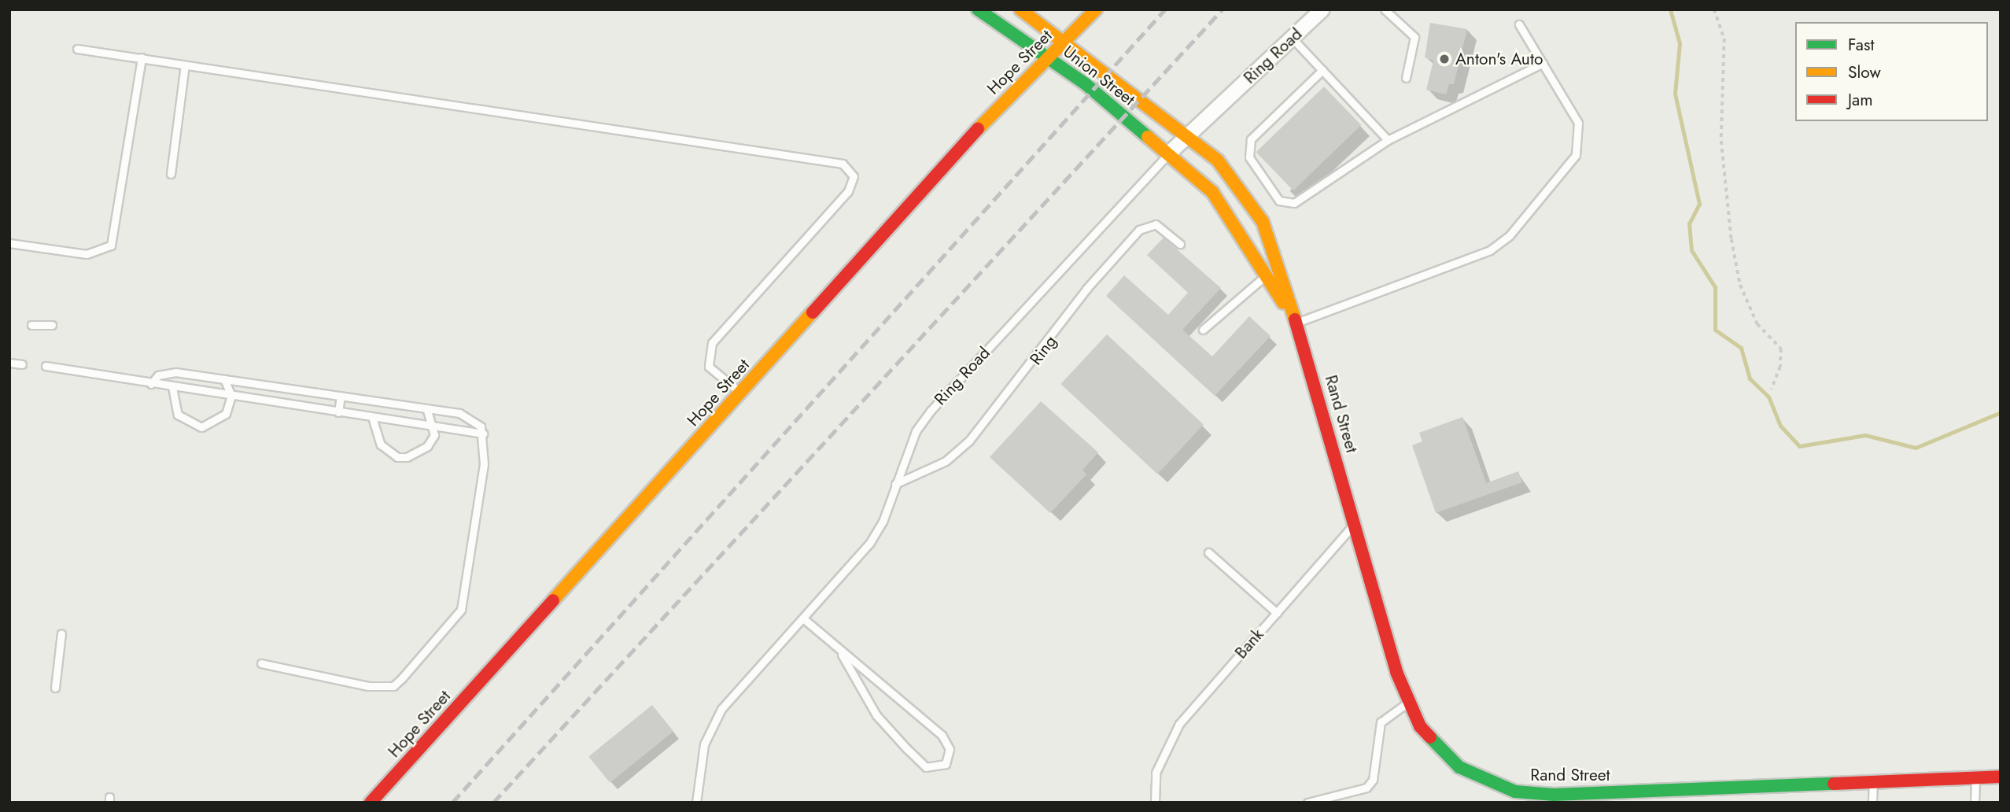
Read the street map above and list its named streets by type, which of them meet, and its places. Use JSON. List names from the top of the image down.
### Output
{
  "streets": {
    "street": [
      "Ring Road",
      "Hope Street",
      "Union Street",
      "Rand Street"
    ],
    "lane": ["Ring", "Bank"]
  },
  "crossings": [
    ["Ring Road", "Union Street"],
    ["Ring Road", "Ring"],
    ["Ring Road", "Rand Street"],
    ["Hope Street", "Union Street"],
    ["Union Street", "Rand Street"],
    ["Rand Street", "Bank"]
  ],
  "places": ["Anton's Auto"],
  "legend": ["Fast", "Slow", "Jam"]
}
